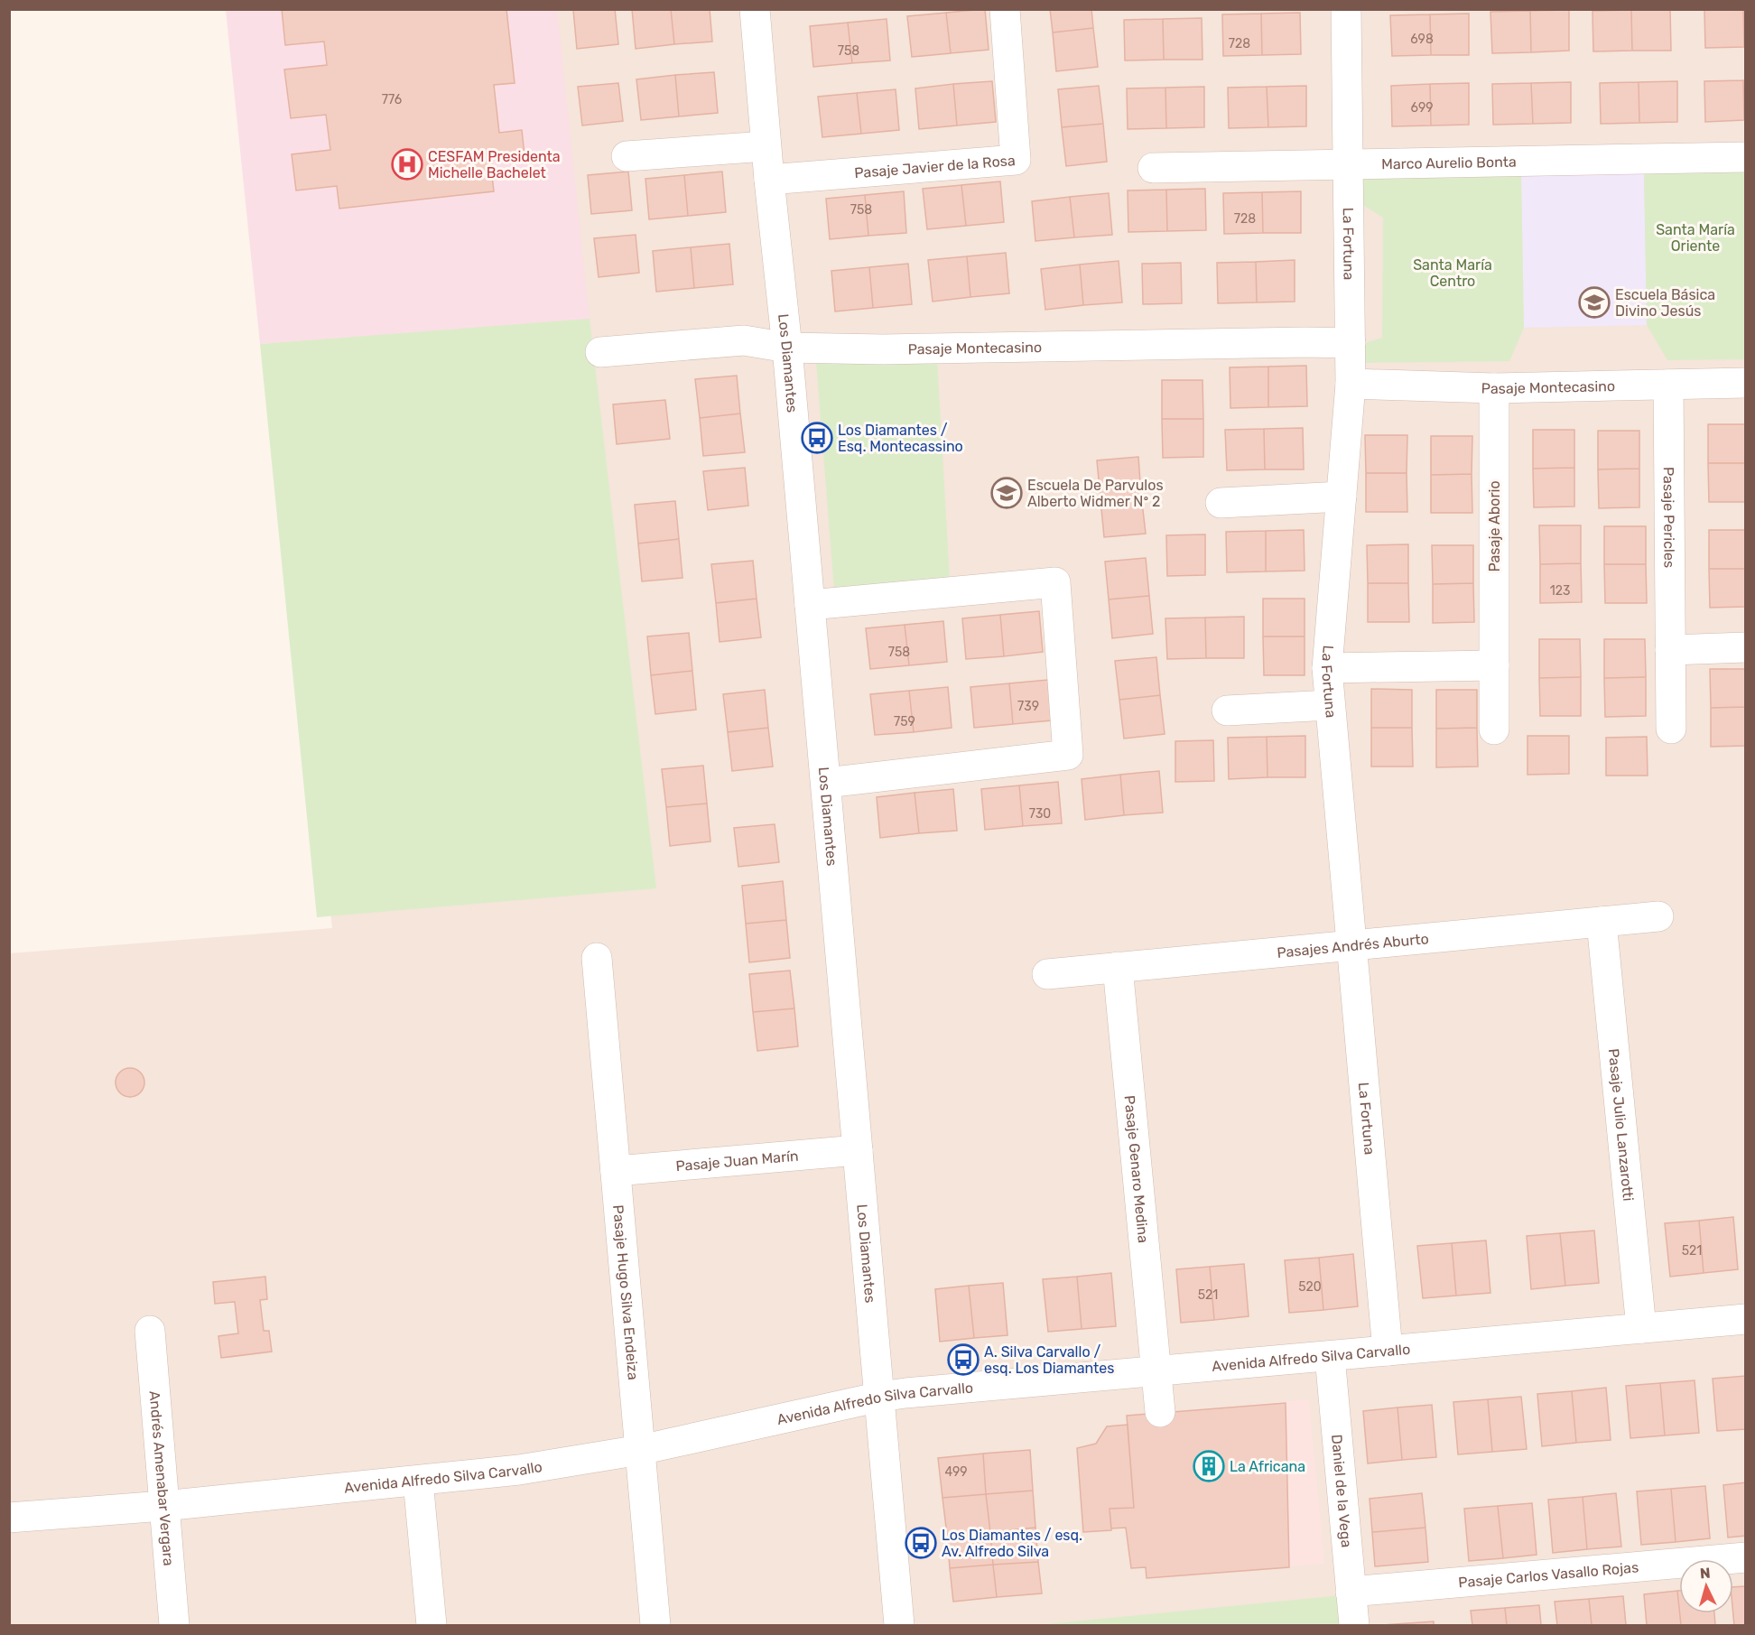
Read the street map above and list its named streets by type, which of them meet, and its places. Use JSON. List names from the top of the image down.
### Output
{
  "streets": {
    "street": [
      "Pasaje Javier de la Rosa",
      "Marco Aurelio Bonta",
      "La Fortuna",
      "Pasaje Montecasino",
      "Los Diamantes",
      "Pasaje Pericles",
      "Pasaje Aborio",
      "Pasajes Andrés Aburto",
      "Pasaje Julio Lanzarotti",
      "Pasaje Juan Marín",
      "Pasaje Genaro Medina",
      "Pasaje Hugo Silva Endeiza",
      "Avenida Alfredo Silva Carvallo",
      "Andrés Amenabar Vergara",
      "Daniel de la Vega",
      "Pasaje Carlos Vasallo Rojas"
    ]
  },
  "crossings": [
    ["Pasaje Javier de la Rosa", "Los Diamantes"],
    ["Marco Aurelio Bonta", "La Fortuna"],
    ["La Fortuna", "Pasaje Montecasino"],
    ["La Fortuna", "Pasajes Andrés Aburto"],
    ["La Fortuna", "Avenida Alfredo Silva Carvallo"],
    ["Pasaje Montecasino", "Los Diamantes"],
    ["Pasaje Montecasino", "Pasaje Pericles"],
    ["Pasaje Montecasino", "Pasaje Aborio"],
    ["Los Diamantes", "Pasaje Juan Marín"],
    ["Los Diamantes", "Avenida Alfredo Silva Carvallo"],
    ["Pasajes Andrés Aburto", "Pasaje Julio Lanzarotti"],
    ["Pasajes Andrés Aburto", "Pasaje Genaro Medina"],
    ["Pasaje Julio Lanzarotti", "Avenida Alfredo Silva Carvallo"],
    ["Pasaje Juan Marín", "Pasaje Hugo Silva Endeiza"],
    ["Pasaje Genaro Medina", "Avenida Alfredo Silva Carvallo"],
    ["Pasaje Hugo Silva Endeiza", "Avenida Alfredo Silva Carvallo"],
    ["Avenida Alfredo Silva Carvallo", "Andrés Amenabar Vergara"],
    ["Avenida Alfredo Silva Carvallo", "Daniel de la Vega"],
    ["Daniel de la Vega", "Pasaje Carlos Vasallo Rojas"]
  ],
  "parks": ["Santa María Oriente", "Santa María Centro"],
  "places": {
    "hospital": ["CESFAM Presidenta Michelle Bachelet"],
    "school or university": ["Escuela Básica Divino Jesús", "Escuela De Parvulos Alberto Widmer Nº 2"],
    "bus stop": ["Los Diamantes / Esq. Montecassino", "A. Silva Carvallo / esq. Los Diamantes", "Los Diamantes / esq. Av. Alfredo Silva"],
    "building": ["La Africana"]
  },
  "house_numbers": [
    "698",
    "728",
    "758",
    "776",
    "699",
    "758",
    "728",
    "123",
    "758",
    "739",
    "759",
    "730",
    "521",
    "520",
    "521",
    "499"
  ],
  "north": "top"
}
